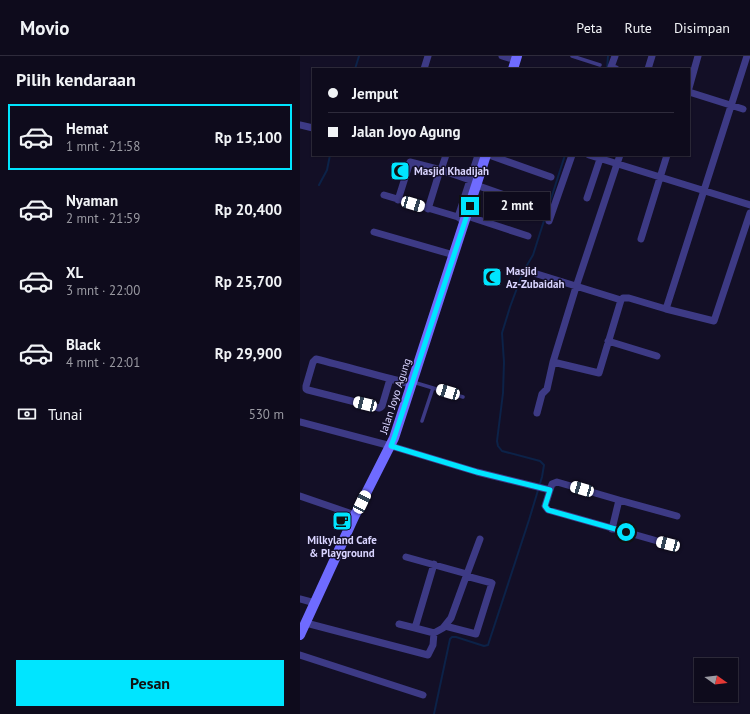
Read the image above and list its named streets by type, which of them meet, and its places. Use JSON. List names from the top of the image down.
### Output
{
  "streets": {
    "main road": ["Jalan Joyo Agung"]
  },
  "places": {
    "mosque": ["Masjid Khadijah", "Masjid Az-Zubaidah"],
    "cafe": ["Milkyland Cafe & Playground"]
  },
  "north": "right",
  "page": {
    "header": "Movio",
    "nav": ["Peta", "Rute", "Disimpan"],
    "heading": "Pilih kendaraan",
    "banner": ["Jemput", "Jalan Joyo Agung"],
    "list": [
      {
        "name": "Hemat",
        "note": "1 mnt · 21:58",
        "value": "Rp 15,100"
      },
      {
        "name": "Nyaman",
        "note": "2 mnt · 21:59",
        "value": "Rp 20,400"
      },
      {
        "name": "XL",
        "note": "3 mnt · 22:00",
        "value": "Rp 25,700"
      },
      {
        "name": "Black",
        "note": "4 mnt · 22:01",
        "value": "Rp 29,900"
      }
    ],
    "bubble": "2 mnt",
    "pay": ["Tunai", "530 m"],
    "buttons": "Pesan"
  }
}
